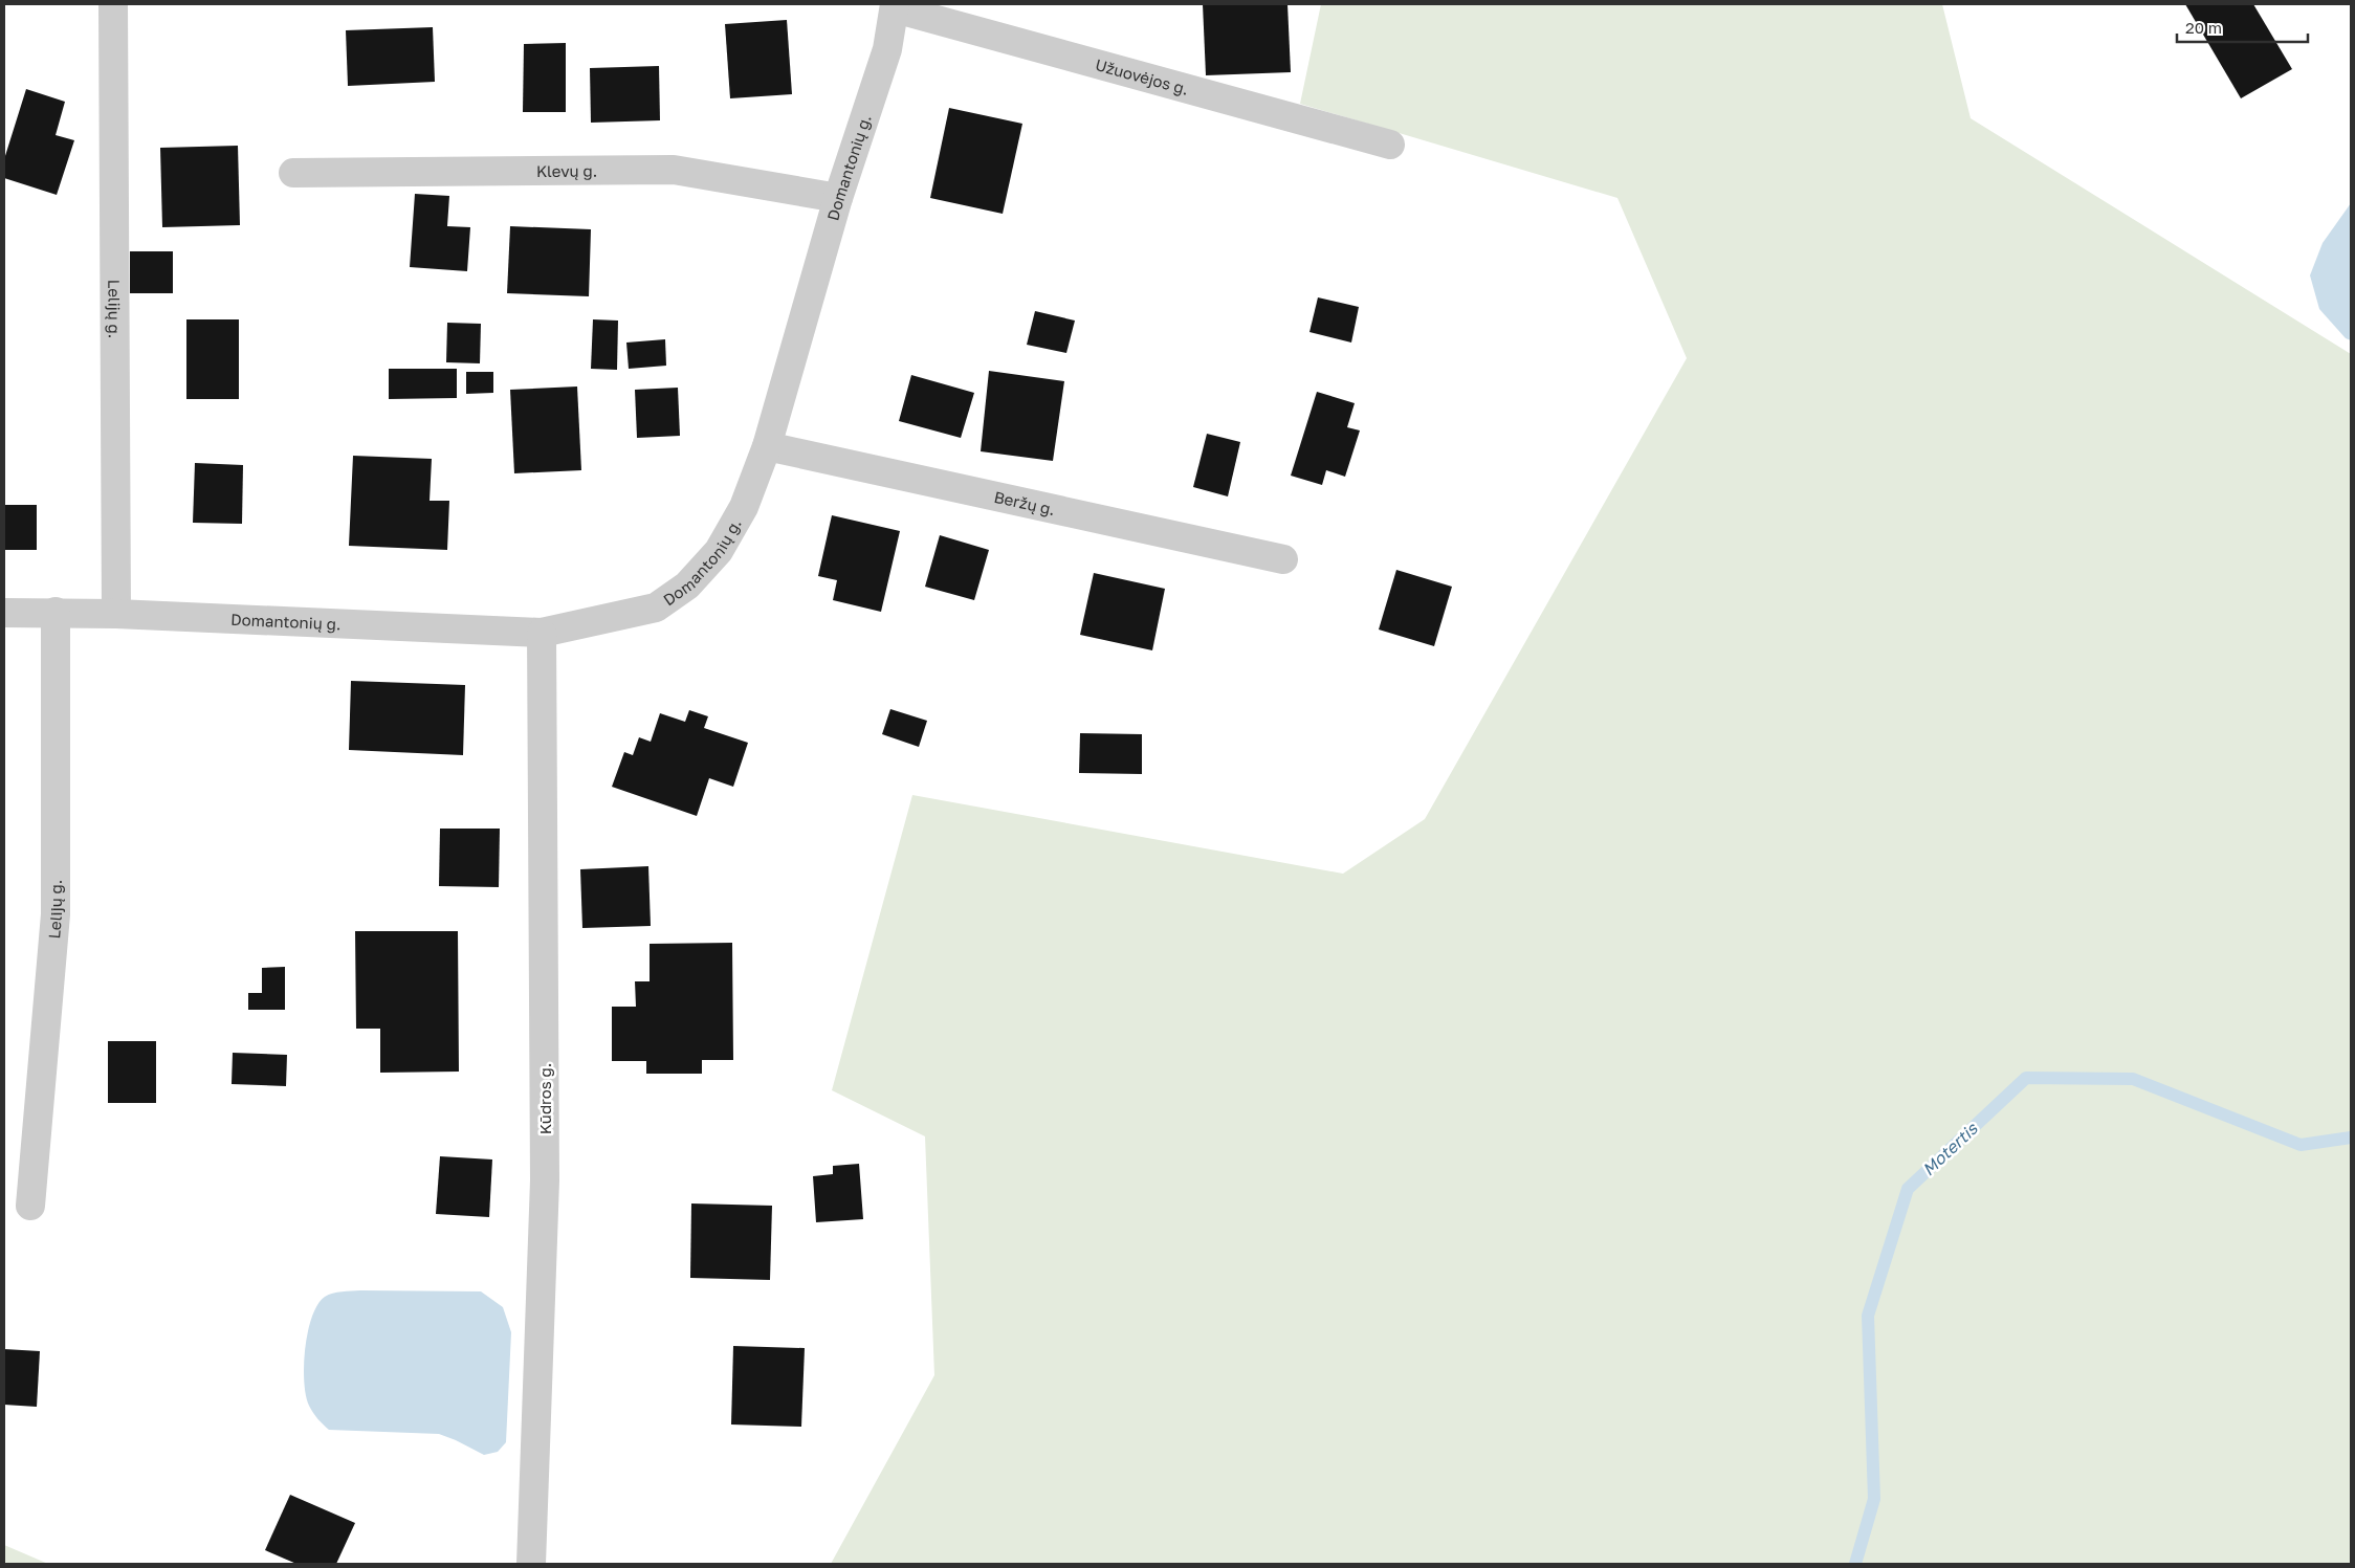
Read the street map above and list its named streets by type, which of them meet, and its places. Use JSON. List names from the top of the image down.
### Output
{
  "streets": {
    "street": [
      "Užuovėjos g.",
      "Domantonių g.",
      "Klevų g.",
      "Lelijų g.",
      "Beržų g.",
      "Kūdros g."
    ]
  },
  "crossings": [
    ["Užuovėjos g.", "Domantonių g."],
    ["Domantonių g.", "Klevų g."],
    ["Domantonių g.", "Lelijų g."],
    ["Domantonių g.", "Beržų g."],
    ["Domantonių g.", "Kūdros g."]
  ],
  "water": ["Motertis"],
  "scale_bar": "20 m"
}
